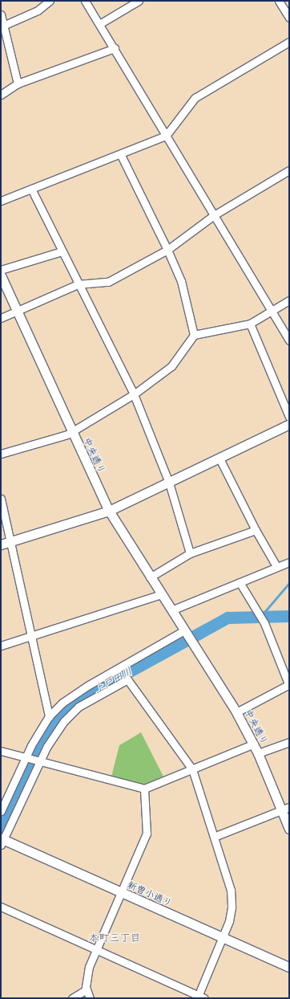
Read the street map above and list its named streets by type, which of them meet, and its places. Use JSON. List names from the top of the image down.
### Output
{
  "streets": {
    "street": ["中央通り", "新曽小通り"]
  },
  "districts": ["本町三丁目"],
  "water": ["上戸田川"]
}
